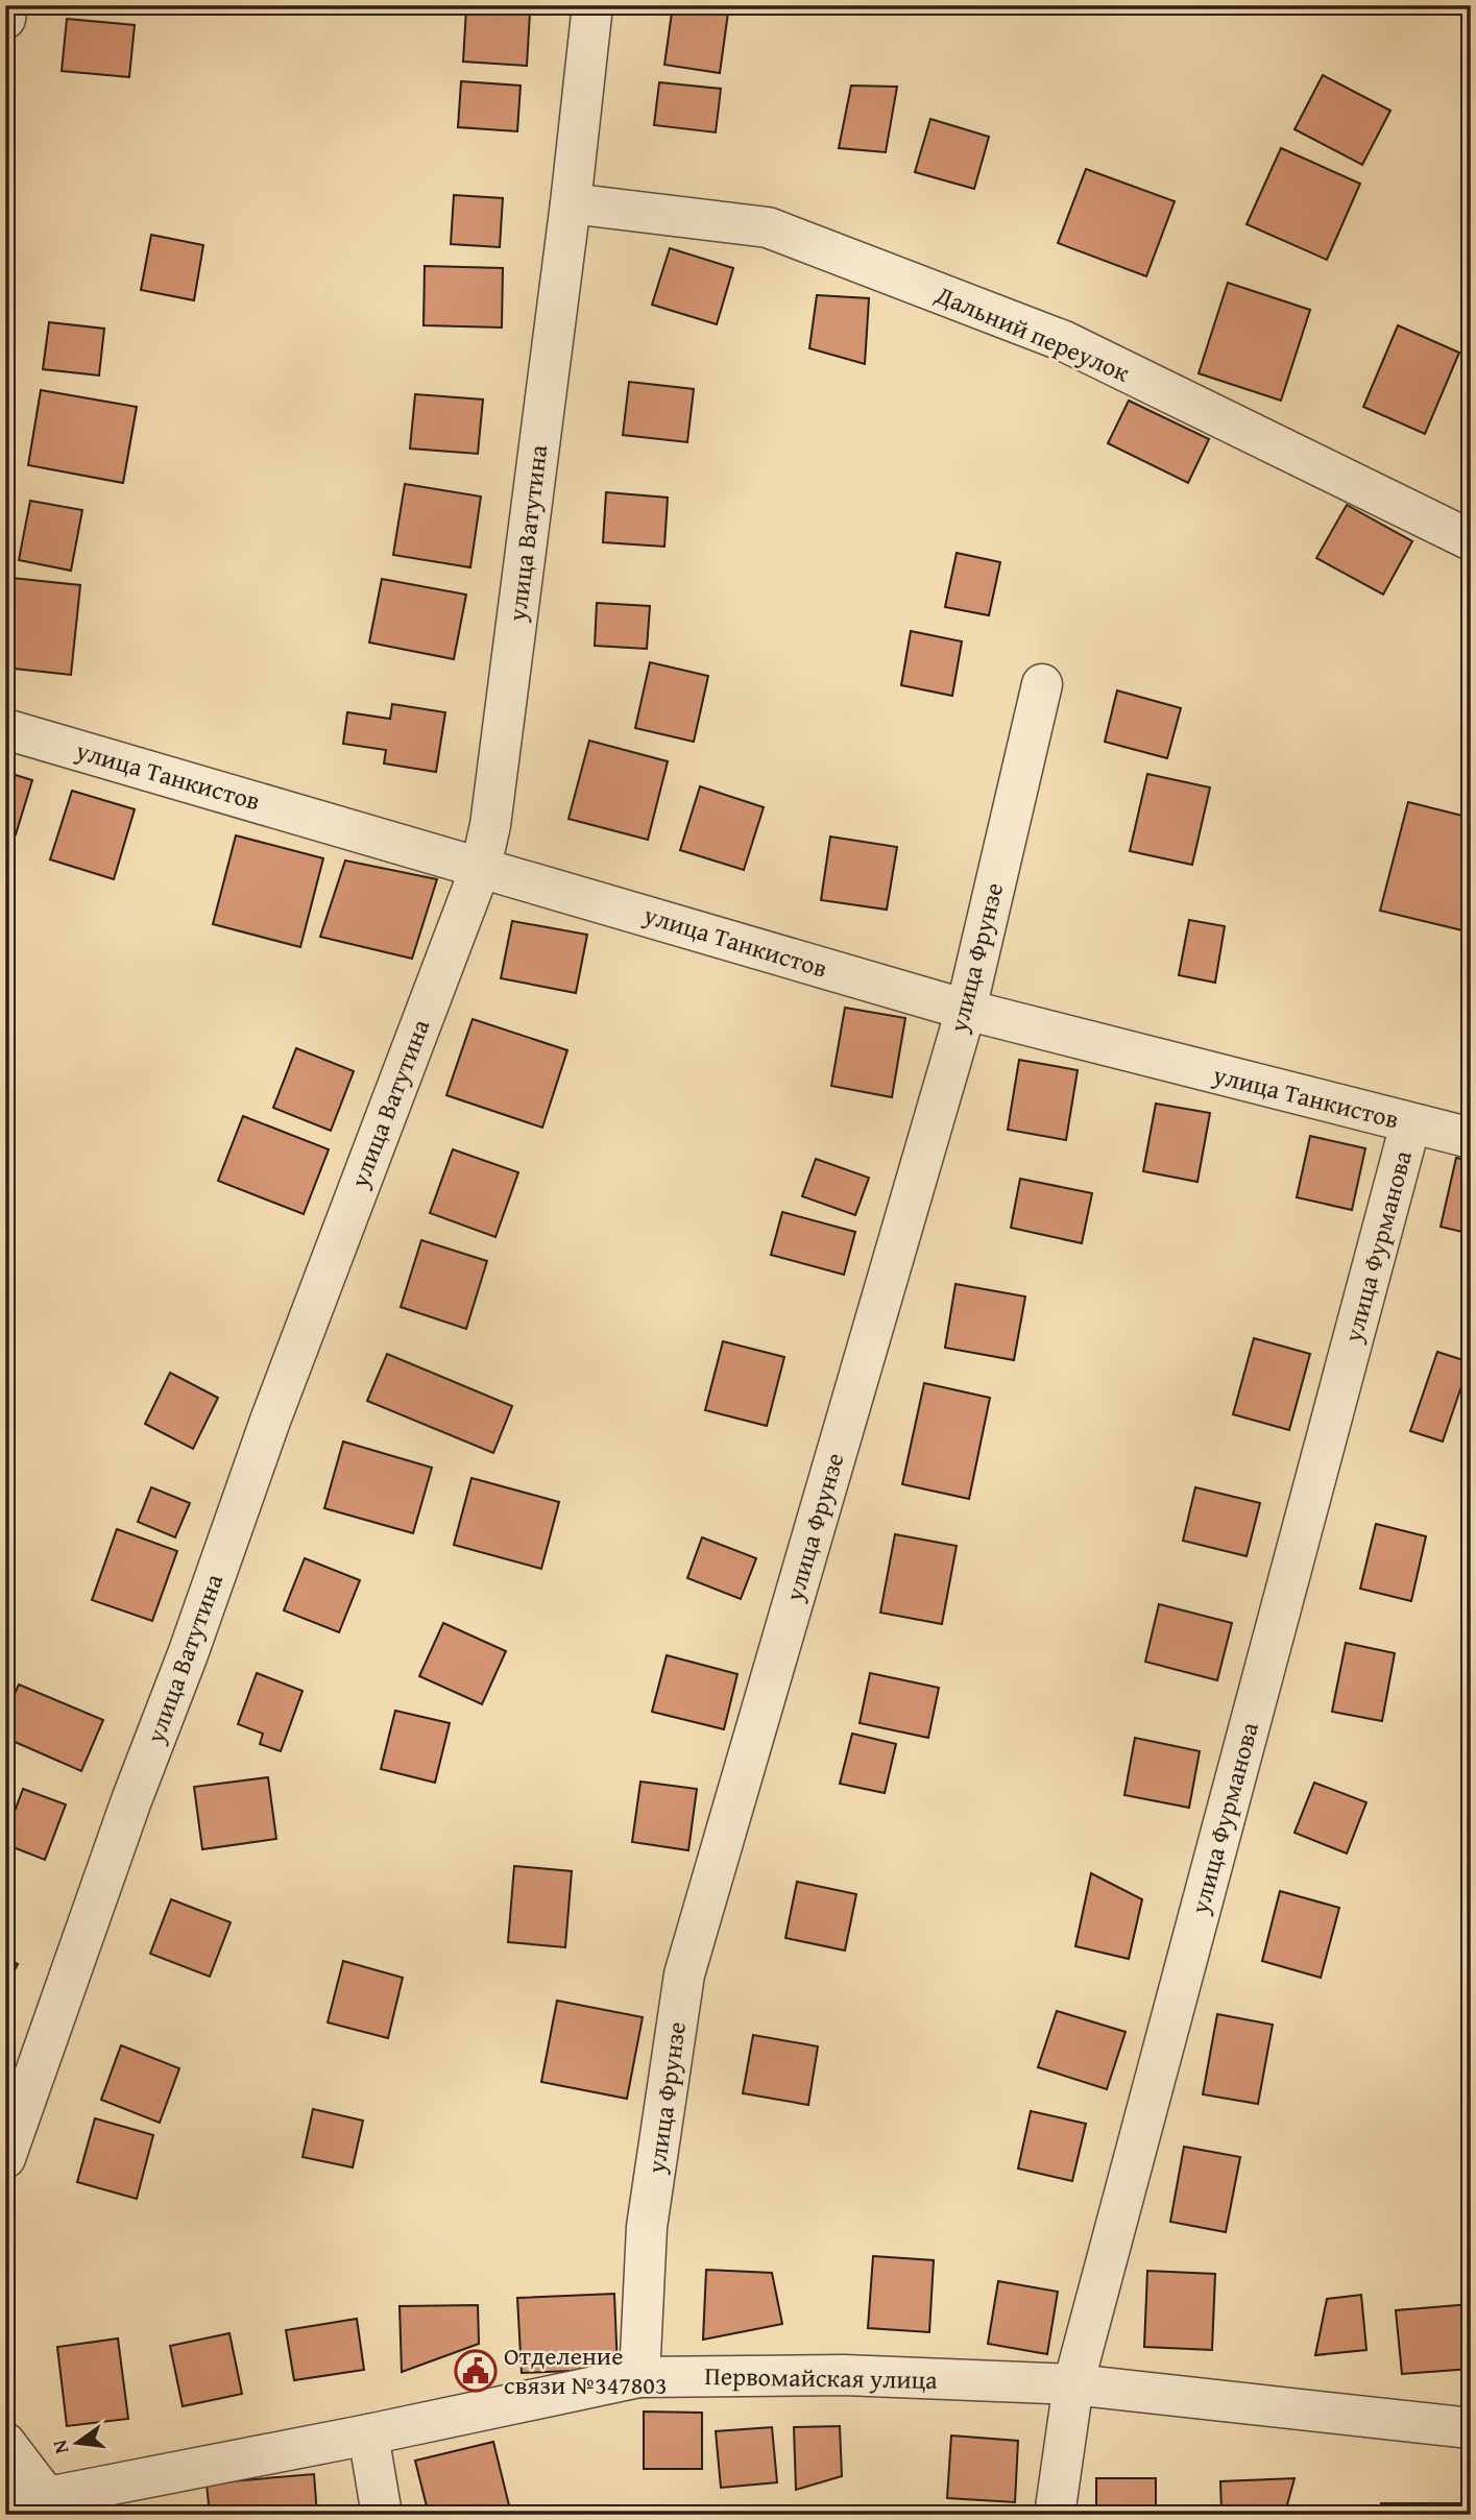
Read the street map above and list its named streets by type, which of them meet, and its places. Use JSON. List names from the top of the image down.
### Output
{
  "streets": {
    "street": [
      "Дальний переулок",
      "улица Ватутина",
      "улица Танкистов",
      "улица Фрунзе",
      "улица Фурманова",
      "Первомайская улица"
    ]
  },
  "crossings": [
    ["Дальний переулок", "улица Ватутина"],
    ["улица Ватутина", "улица Танкистов"],
    ["улица Танкистов", "улица Фрунзе"],
    ["улица Танкистов", "улица Фурманова"],
    ["улица Фрунзе", "Первомайская улица"],
    ["улица Фурманова", "Первомайская улица"]
  ],
  "places": {
    "public building": ["Отделение связи №347803"]
  },
  "north": "left"
}
